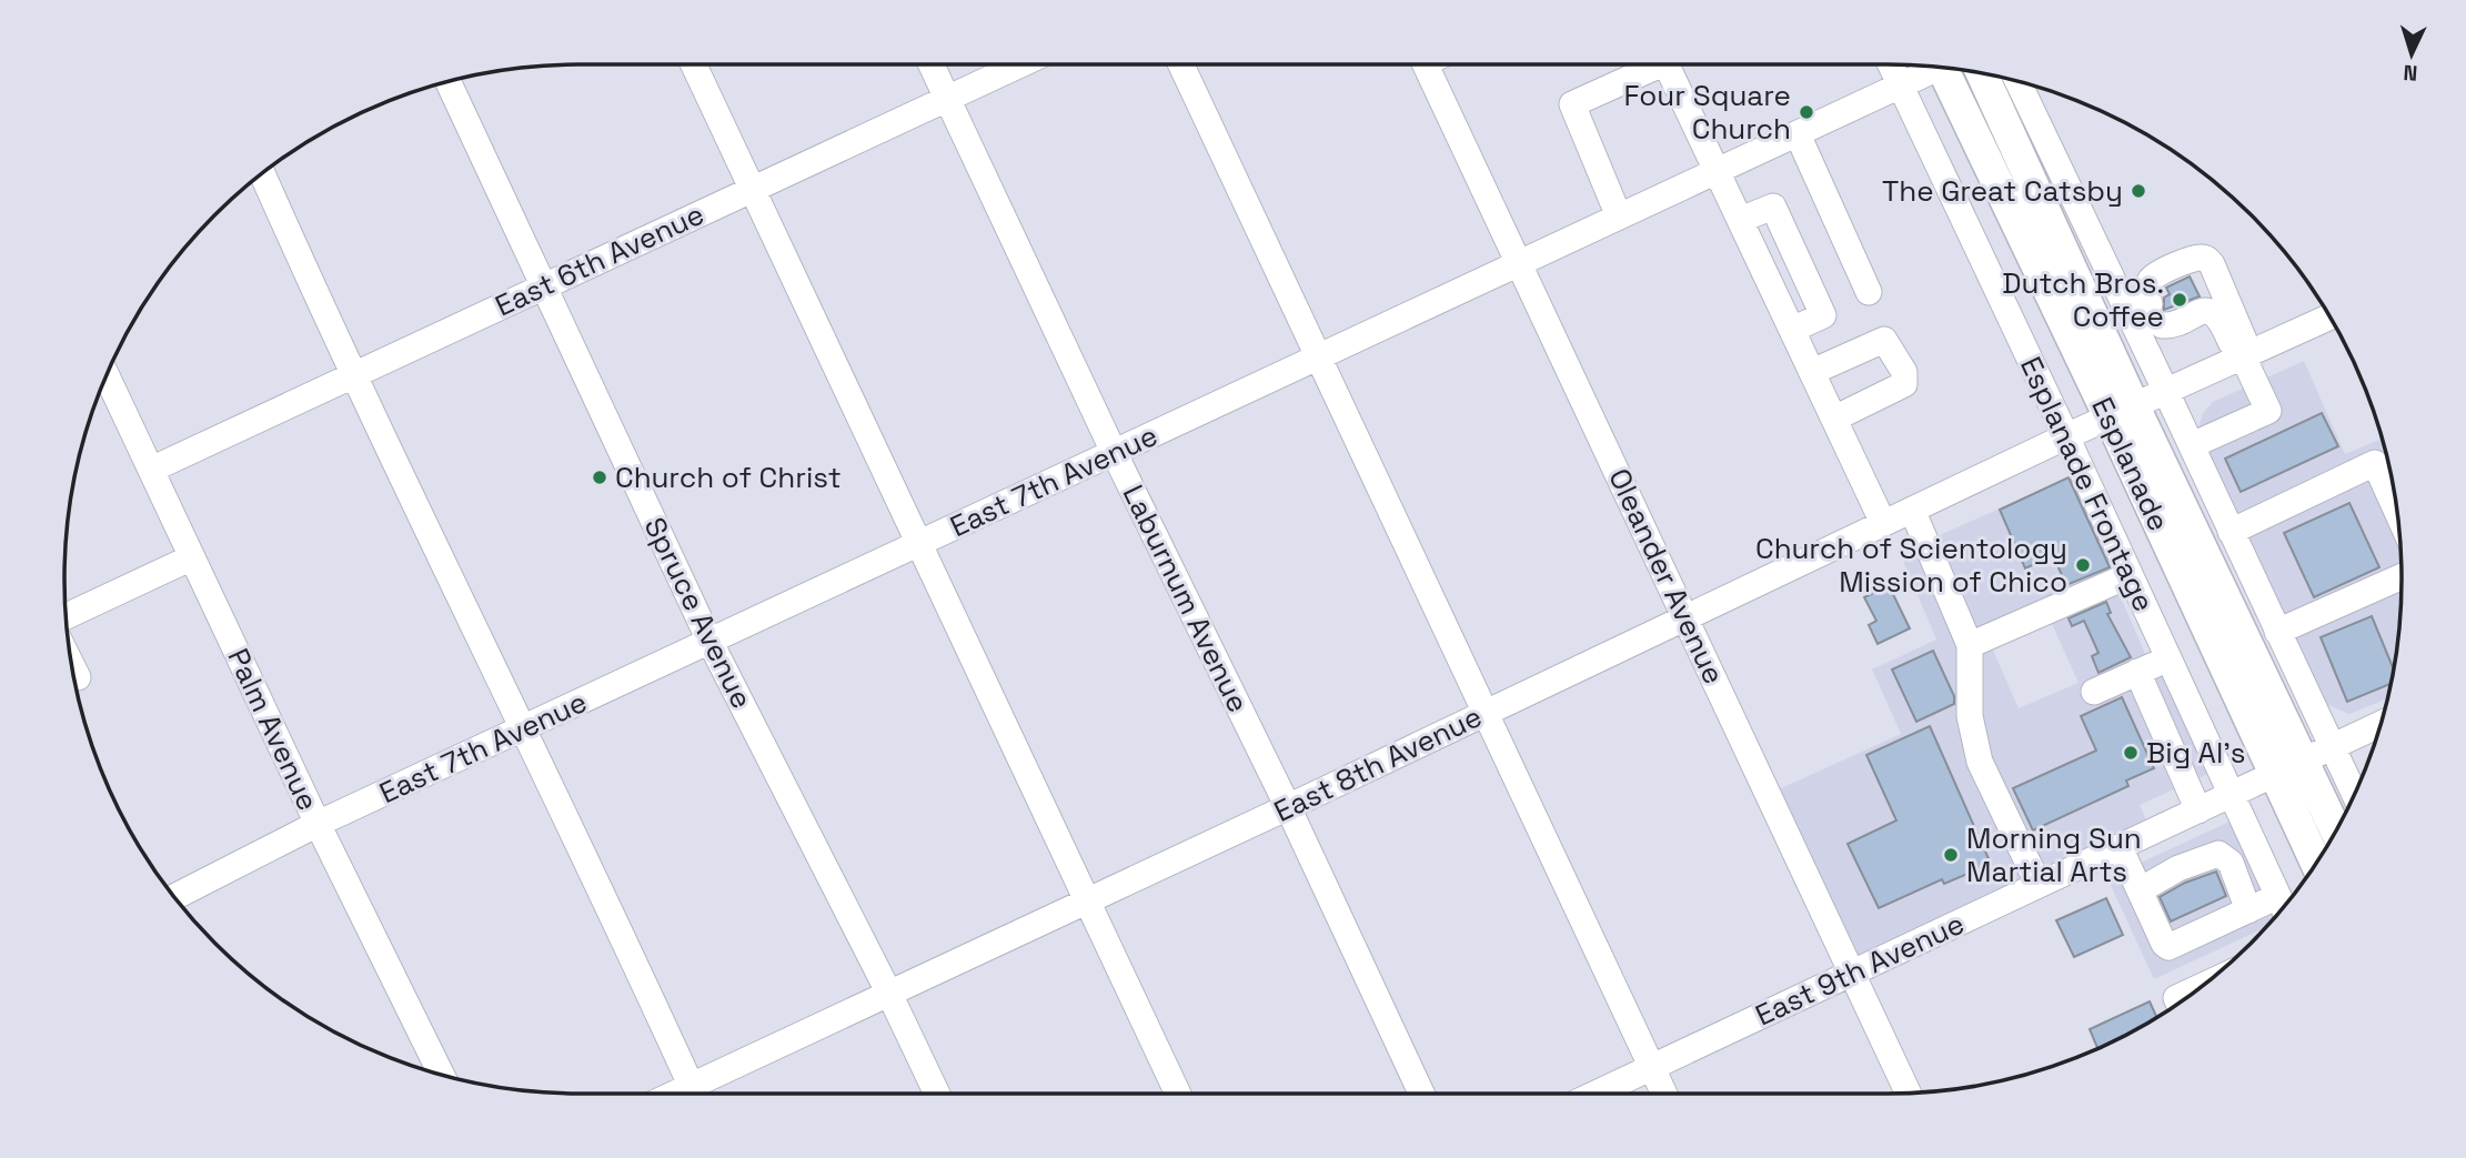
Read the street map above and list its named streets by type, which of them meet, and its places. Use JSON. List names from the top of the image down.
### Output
{
  "streets": {
    "main road": ["Esplanade"],
    "street": [
      "East 6th Avenue",
      "East 7th Avenue",
      "Esplanade Frontage",
      "Oleander Avenue",
      "Laburnum Avenue",
      "Spruce Avenue",
      "Palm Avenue",
      "East 8th Avenue",
      "East 9th Avenue"
    ]
  },
  "crossings": [
    ["East 6th Avenue", "Laburnum Avenue"],
    ["East 6th Avenue", "Spruce Avenue"],
    ["East 6th Avenue", "Palm Avenue"],
    ["Esplanade", "East 8th Avenue"],
    ["Esplanade", "East 9th Avenue"],
    ["East 7th Avenue", "Esplanade Frontage"],
    ["East 7th Avenue", "Oleander Avenue"],
    ["East 7th Avenue", "Laburnum Avenue"],
    ["East 7th Avenue", "Spruce Avenue"],
    ["East 7th Avenue", "Palm Avenue"],
    ["Esplanade Frontage", "East 8th Avenue"],
    ["Esplanade Frontage", "East 9th Avenue"],
    ["Oleander Avenue", "East 8th Avenue"],
    ["Oleander Avenue", "East 9th Avenue"],
    ["Laburnum Avenue", "East 8th Avenue"],
    ["Spruce Avenue", "East 8th Avenue"]
  ],
  "places": [
    "Four Square Church",
    "The Great Catsby",
    "Dutch Bros. Coffee",
    "Church of Christ",
    "Church of Scientology Mission of Chico",
    "Big Al's",
    "Morning Sun Martial Arts"
  ],
  "north": "bottom"
}
